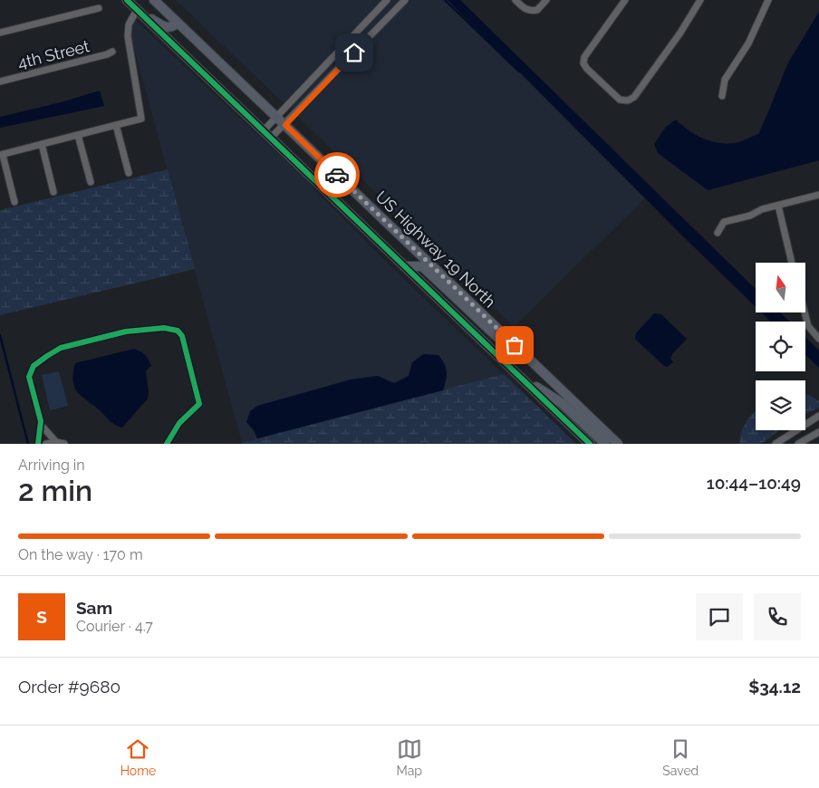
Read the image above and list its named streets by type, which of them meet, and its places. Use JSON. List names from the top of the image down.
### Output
{
  "streets": {
    "highway": ["US Highway 19 North"],
    "street": ["4th Street"]
  },
  "north": "top",
  "page": {
    "heading": ["2 min", "Arriving in", "10:44–10:49"],
    "panel": [
      "Sam",
      "Courier · 4.7",
      "Order #9680",
      "$34.12"
    ],
    "bar": "On the way · 170 m",
    "round": "S",
    "tabs": ["Home", "Map", "Saved"]
  }
}
